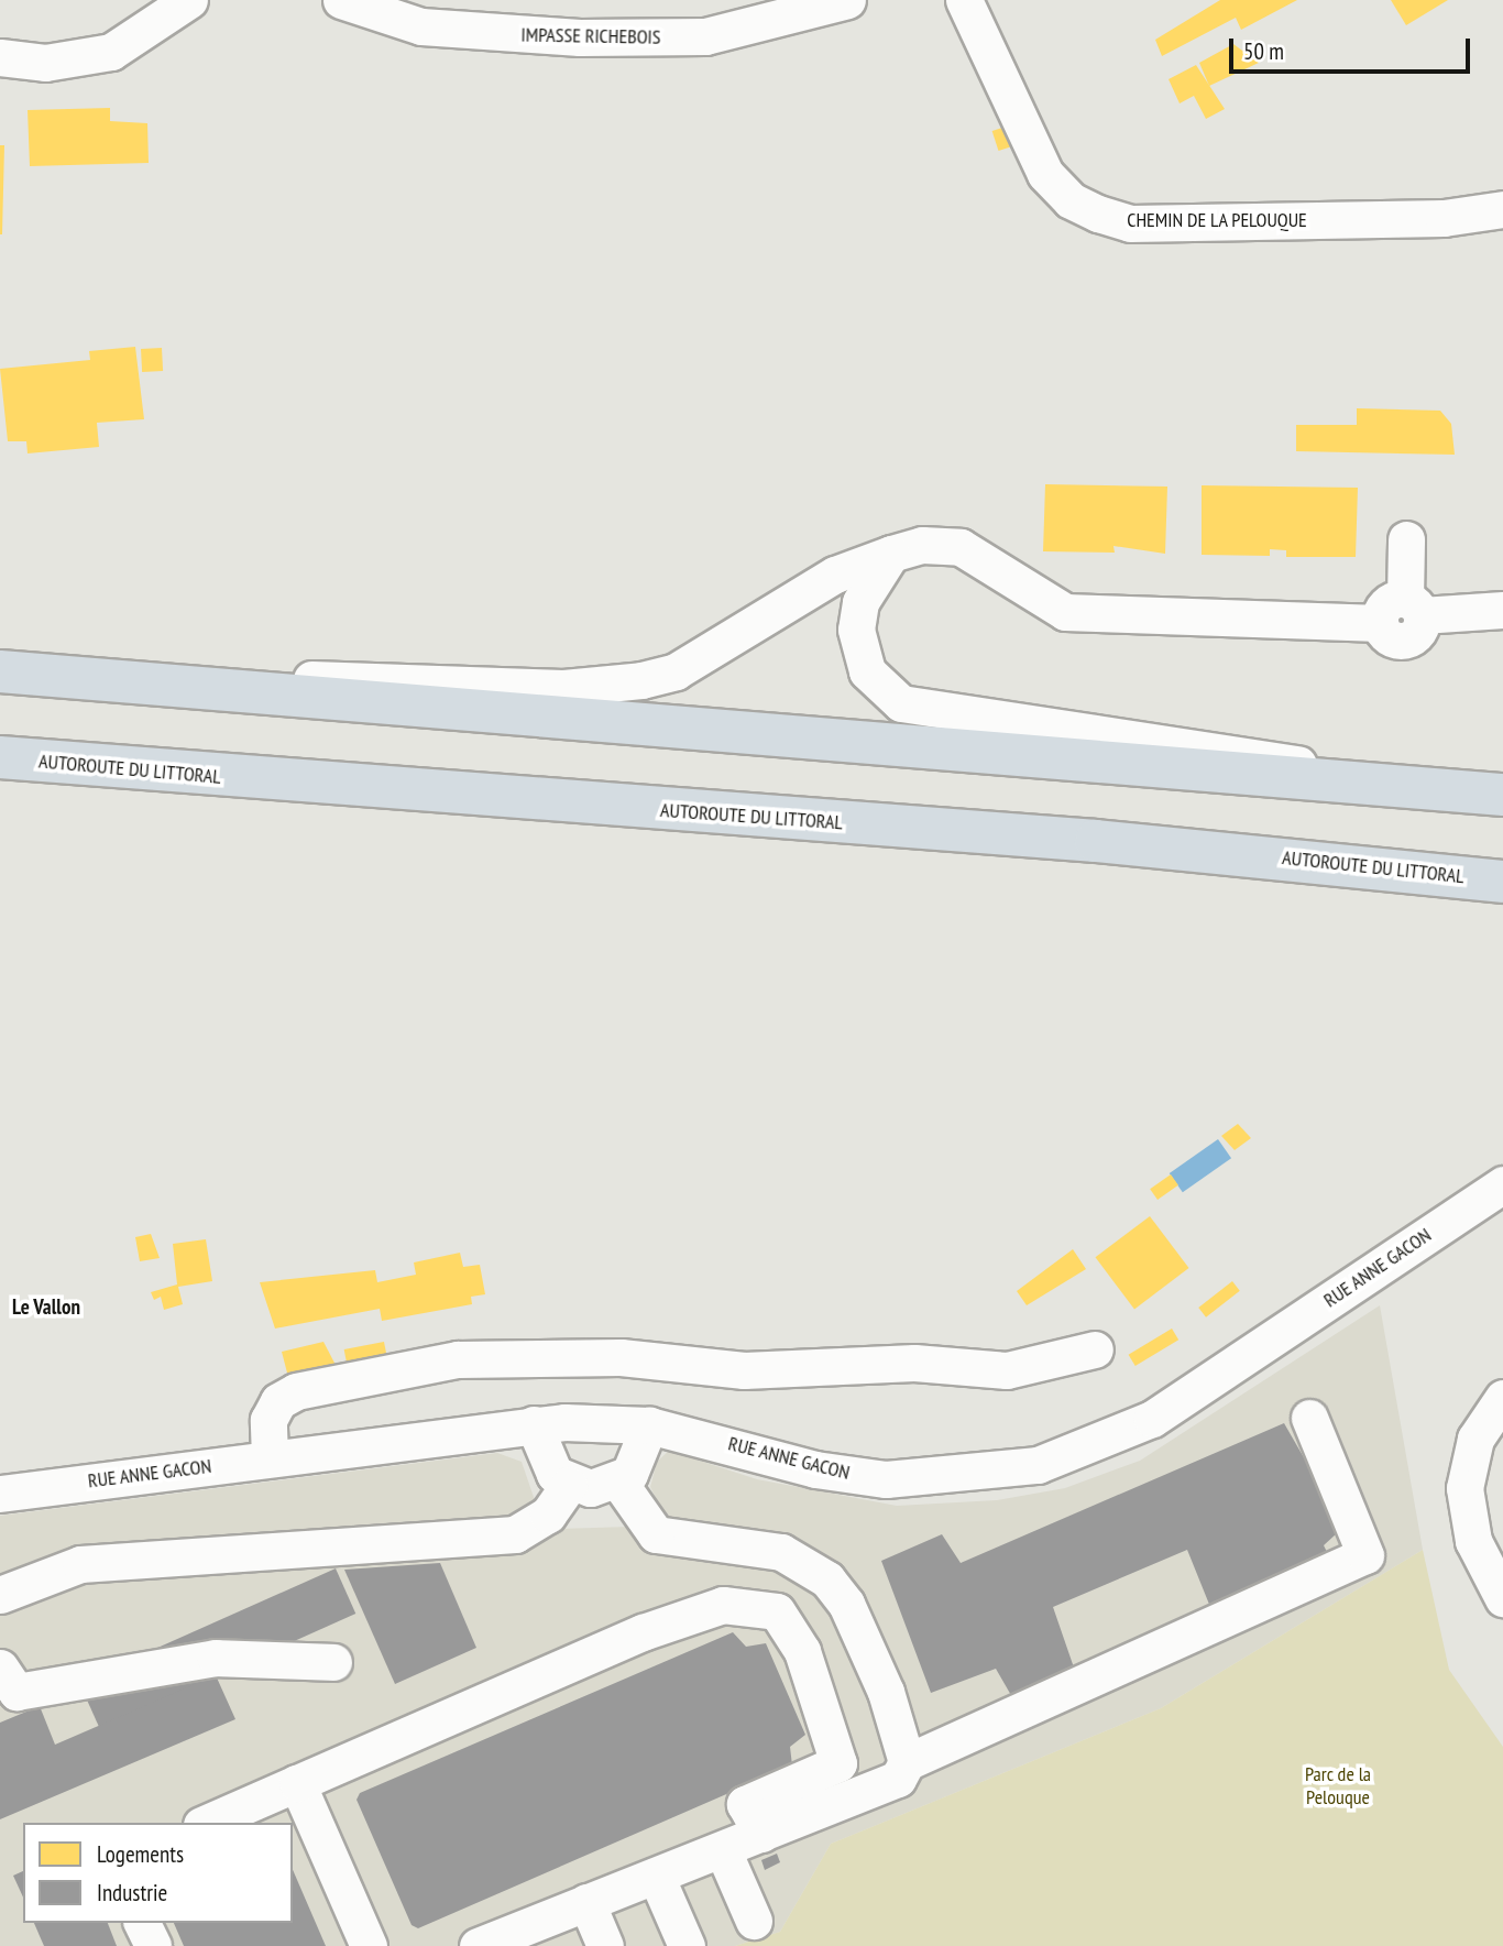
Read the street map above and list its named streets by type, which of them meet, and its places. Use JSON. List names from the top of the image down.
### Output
{
  "streets": {
    "highway": ["AUTOROUTE DU LITTORAL"],
    "street": ["IMPASSE RICHEBOIS", "CHEMIN DE LA PELOUQUE", "RUE ANNE GACON"]
  },
  "districts": ["Le Vallon"],
  "parks": ["Parc de la Pelouque"],
  "legend": ["Logements", "Industrie"],
  "scale_bar": "50 m"
}
